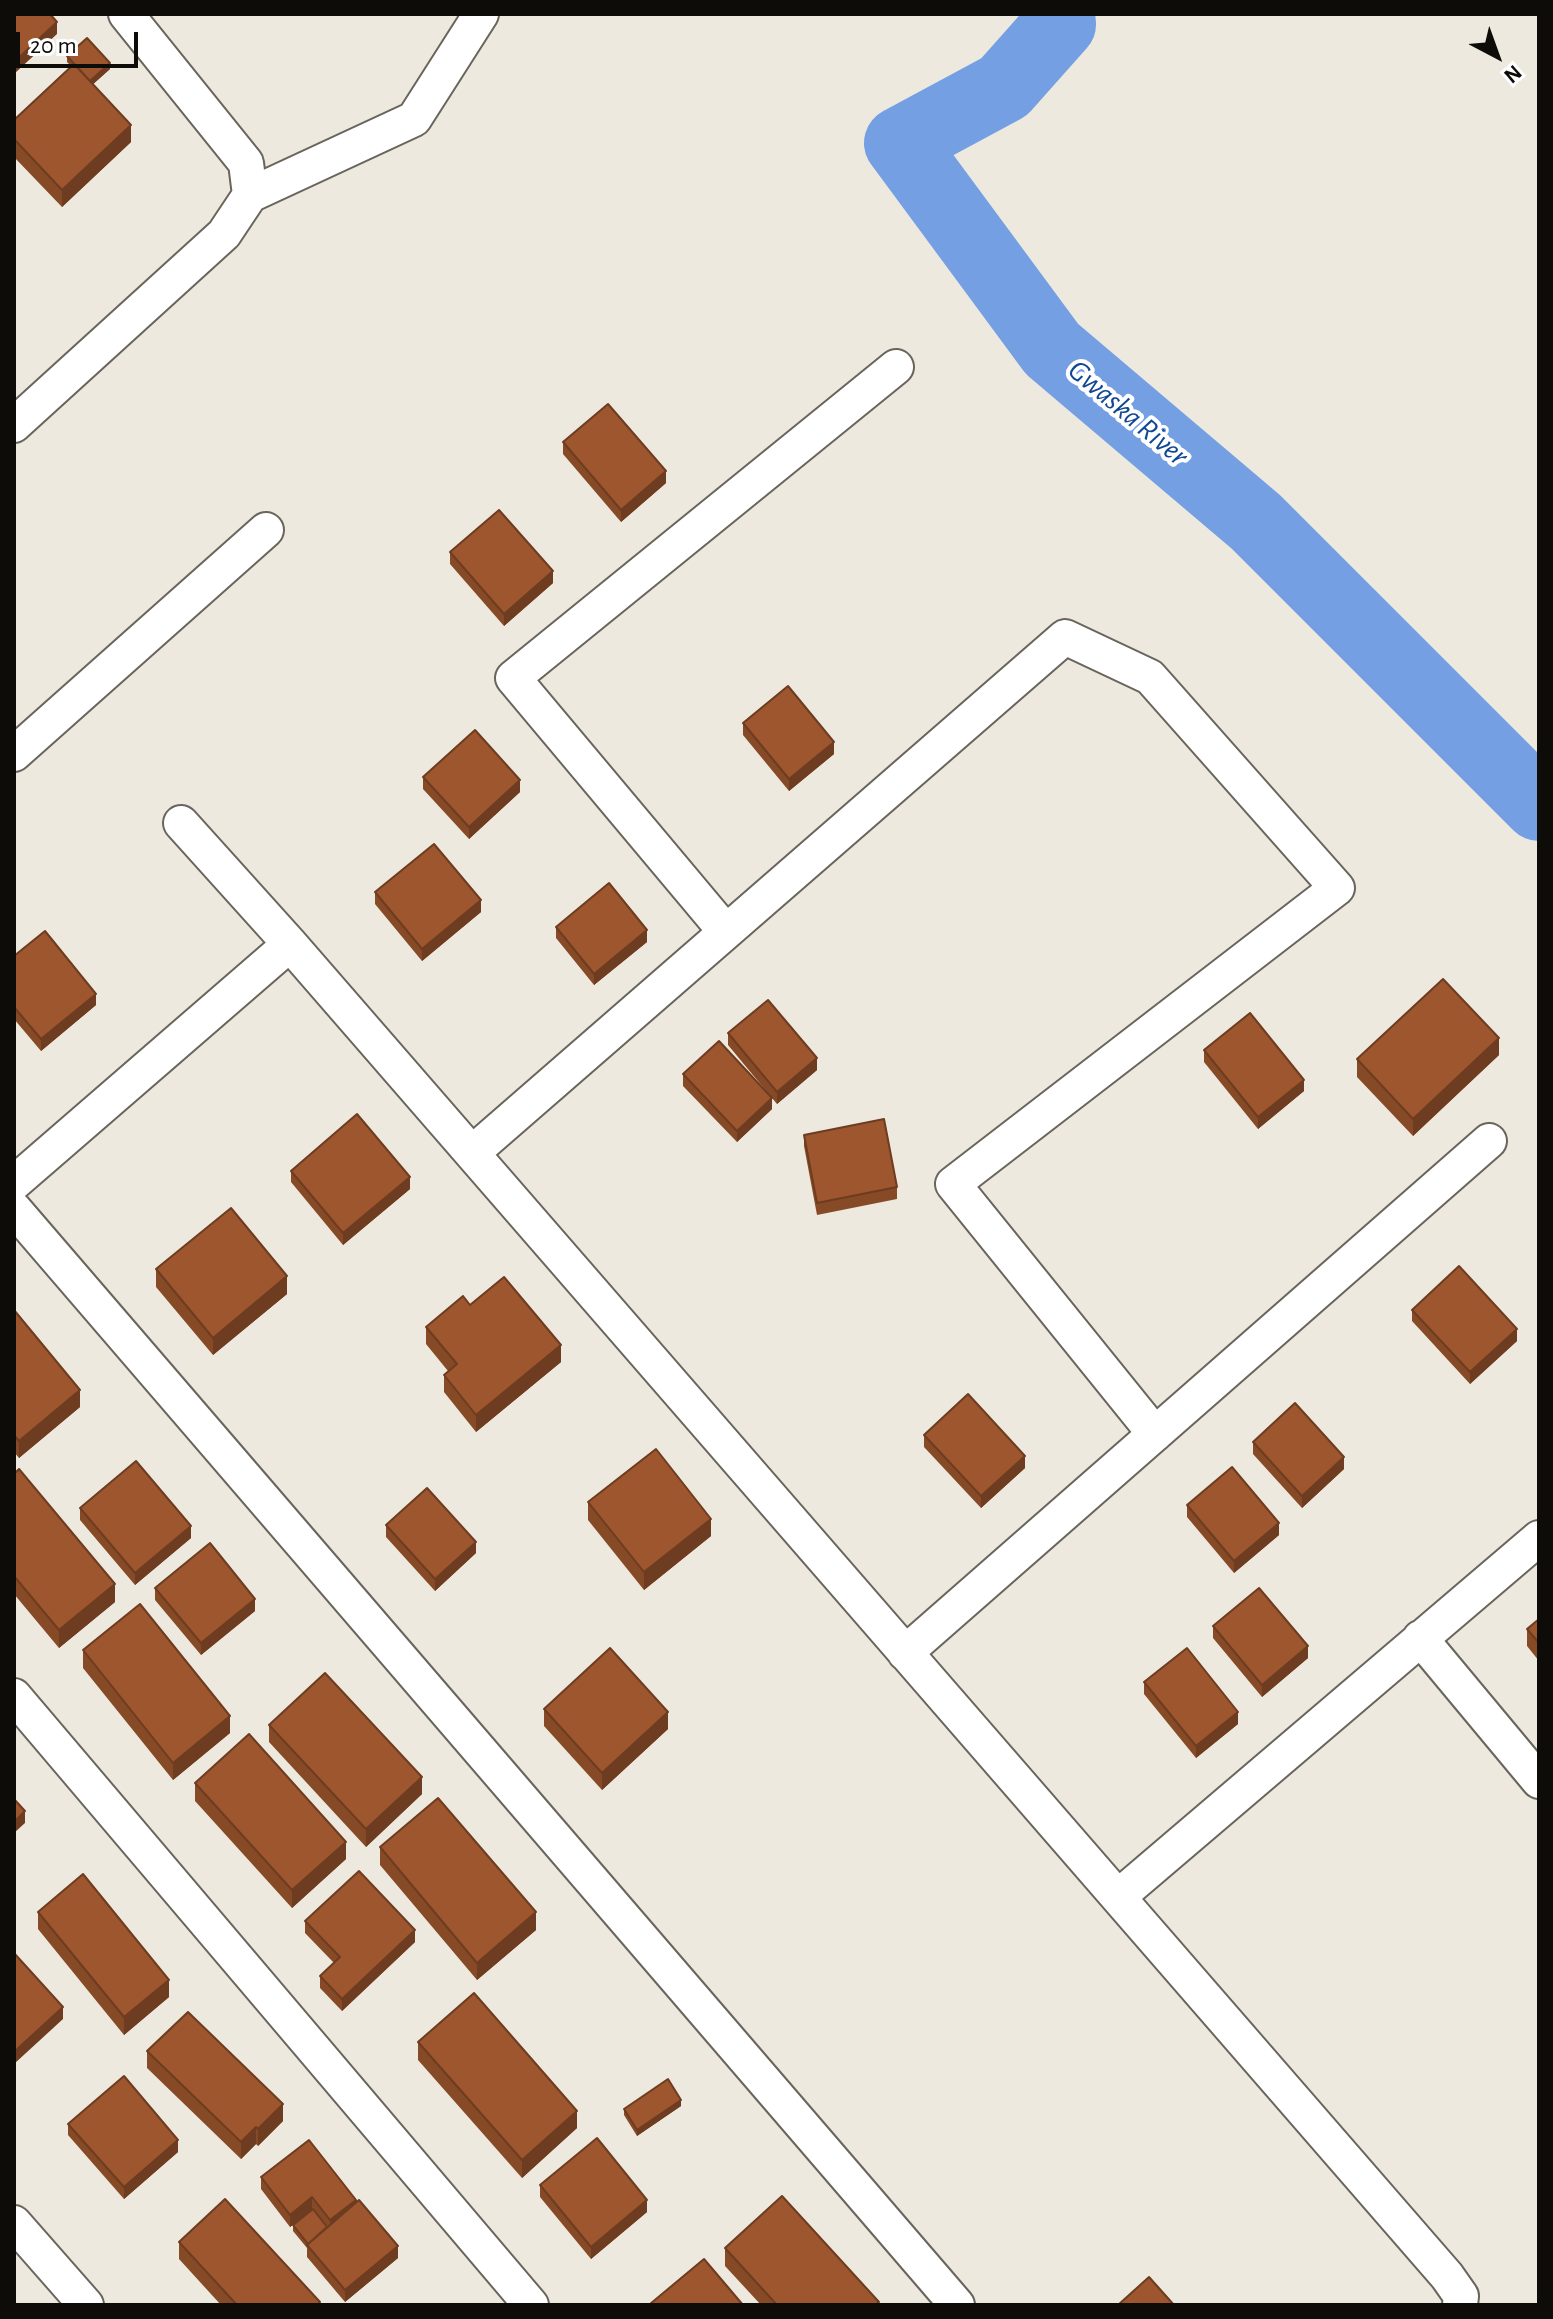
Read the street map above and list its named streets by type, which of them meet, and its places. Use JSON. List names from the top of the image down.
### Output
{
  "water": ["Gwaska River"],
  "scale_bar": "20 m",
  "north": "bottom right"
}
